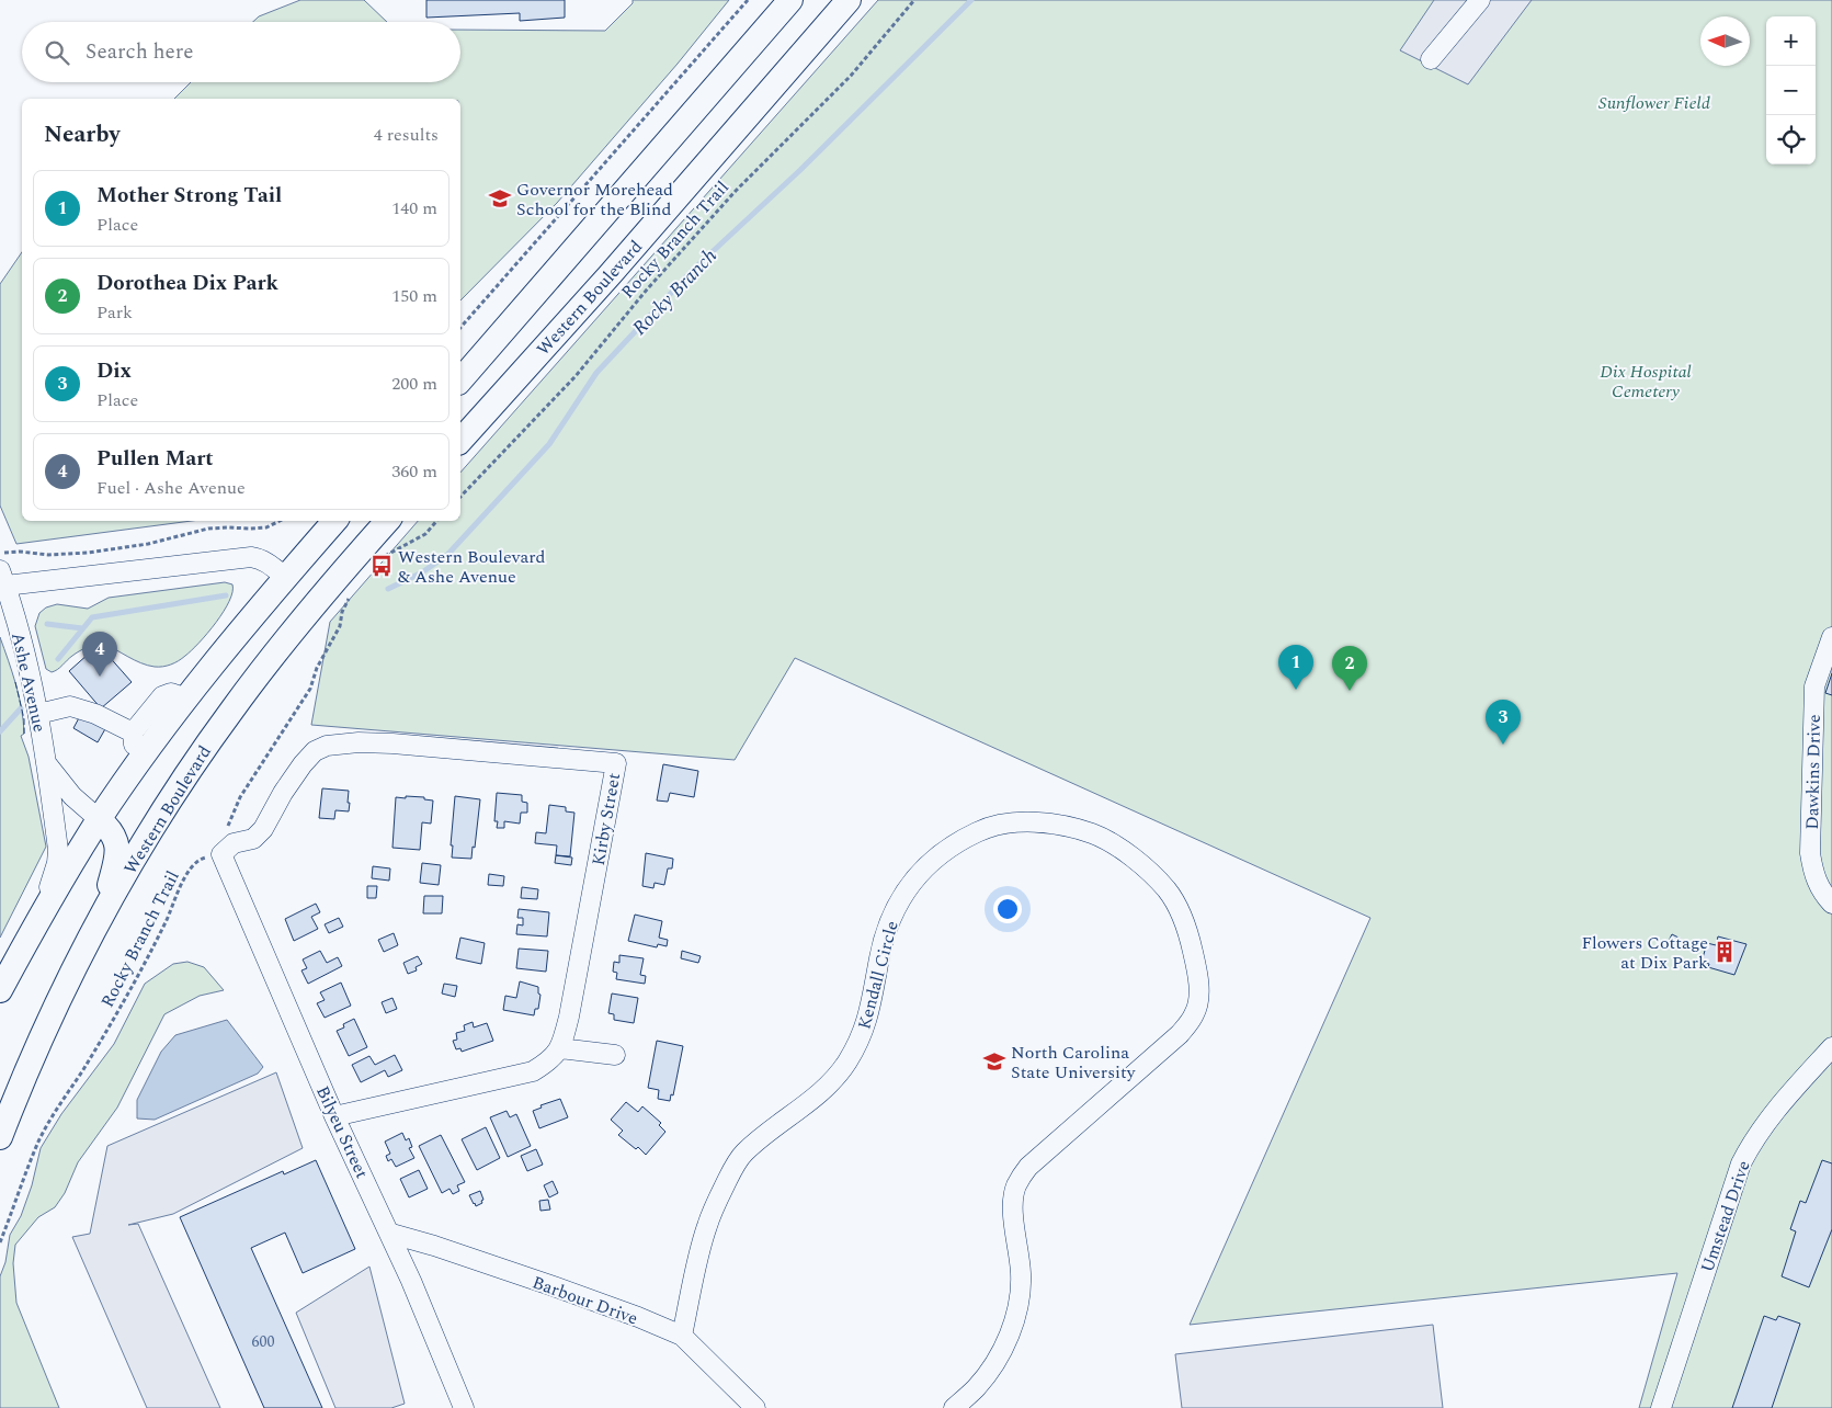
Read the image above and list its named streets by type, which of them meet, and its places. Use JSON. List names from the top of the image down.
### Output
{
  "streets": {
    "main road": ["Western Boulevard"],
    "street": [
      "Ashe Avenue",
      "Dawkins Drive",
      "Kirby Street",
      "Kendall Circle",
      "Bilyeu Street",
      "Umstead Drive",
      "Barbour Drive"
    ],
    "path": ["Rocky Branch Trail"]
  },
  "crossings": [
    ["Rocky Branch Trail", "Kirby Street"],
    ["Rocky Branch Trail", "Bilyeu Street"],
    ["Kirby Street", "Bilyeu Street"],
    ["Kendall Circle", "Barbour Drive"],
    ["Bilyeu Street", "Barbour Drive"]
  ],
  "water": ["Rocky Branch"],
  "parks": ["Sunflower Field", "Dix Hospital Cemetery"],
  "places": {
    "school or university": ["Governor Morehead School for the Blind", "North Carolina State University"],
    "bus stop": ["Western Boulevard & Ashe Avenue"],
    "building": ["Flowers Cottage at Dix Park"]
  },
  "house_numbers": ["600"],
  "north": "left",
  "page": {
    "map_buttons": ["+", "−"],
    "search": "Search here",
    "heading": ["Nearby", "4 results"],
    "list": [
      {
        "mark": "1",
        "name": "Mother Strong Tail",
        "note": "Place",
        "value": "140 m"
      },
      {
        "mark": "2",
        "name": "Dorothea Dix Park",
        "note": "Park",
        "value": "150 m"
      },
      {
        "mark": "3",
        "name": "Dix",
        "note": "Place",
        "value": "200 m"
      },
      {
        "mark": "4",
        "name": "Pullen Mart",
        "note": "Fuel · Ashe Avenue",
        "value": "360 m"
      }
    ],
    "pins": [
      "4",
      "1",
      "2",
      "3"
    ]
  }
}
